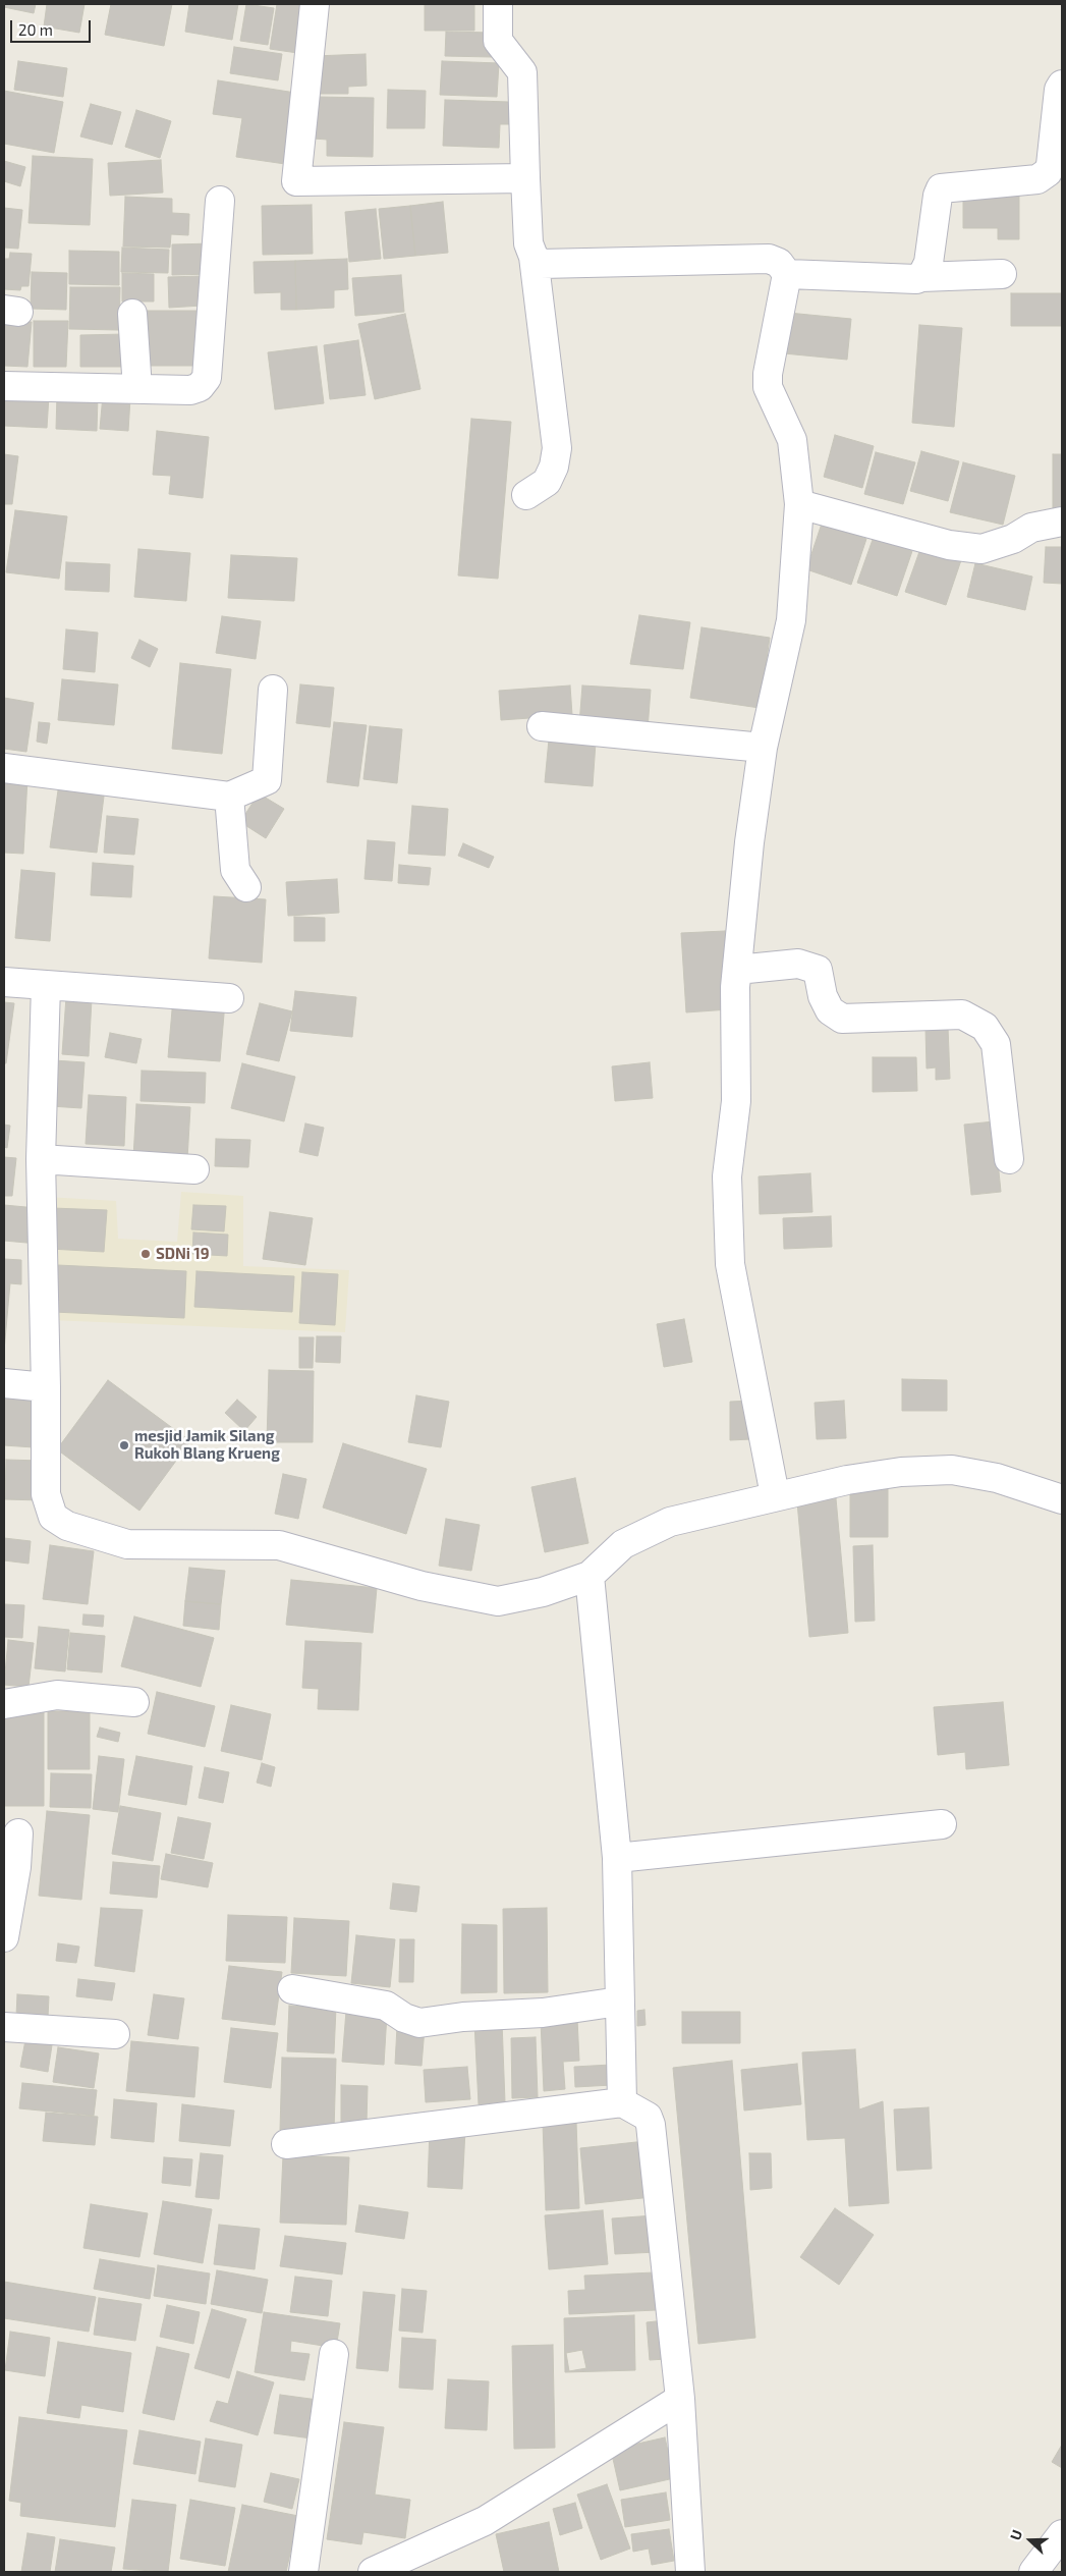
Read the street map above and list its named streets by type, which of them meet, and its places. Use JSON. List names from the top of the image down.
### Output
{
  "places": ["SDNi 19", "mesjid Jamik Silang Rukoh Blang Krueng"],
  "scale_bar": "20 m",
  "north": "left"
}
